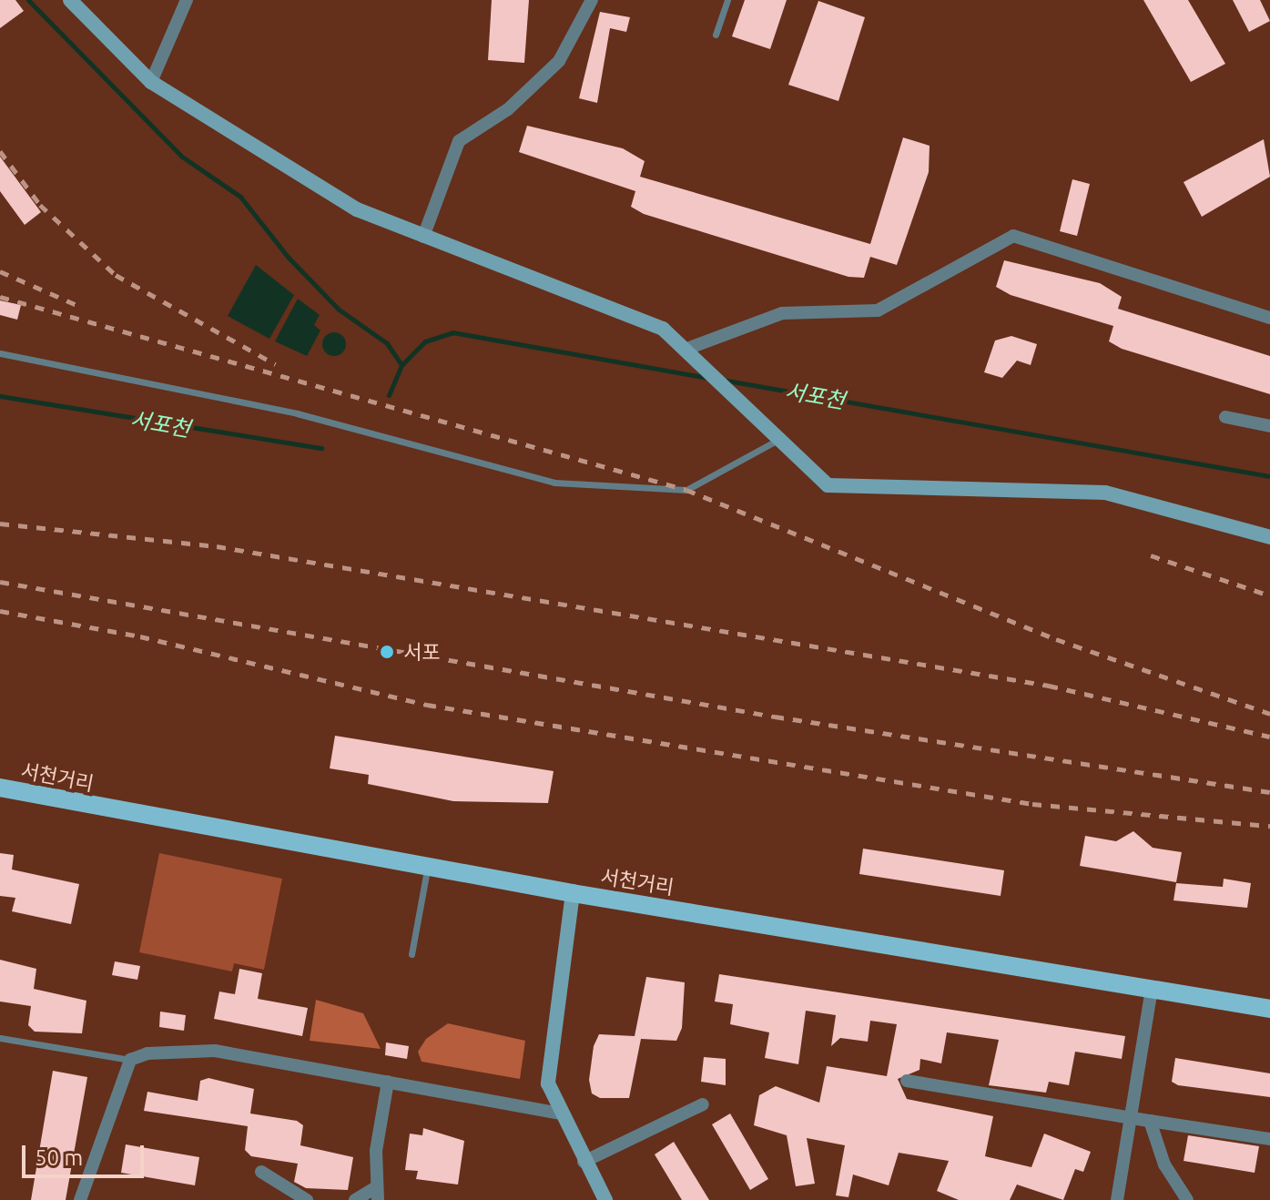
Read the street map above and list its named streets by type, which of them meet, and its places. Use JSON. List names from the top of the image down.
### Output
{
  "streets": {
    "main road": ["서천거리"]
  },
  "water": ["서포천"],
  "places": ["서포"],
  "scale_bar": "50 m"
}
